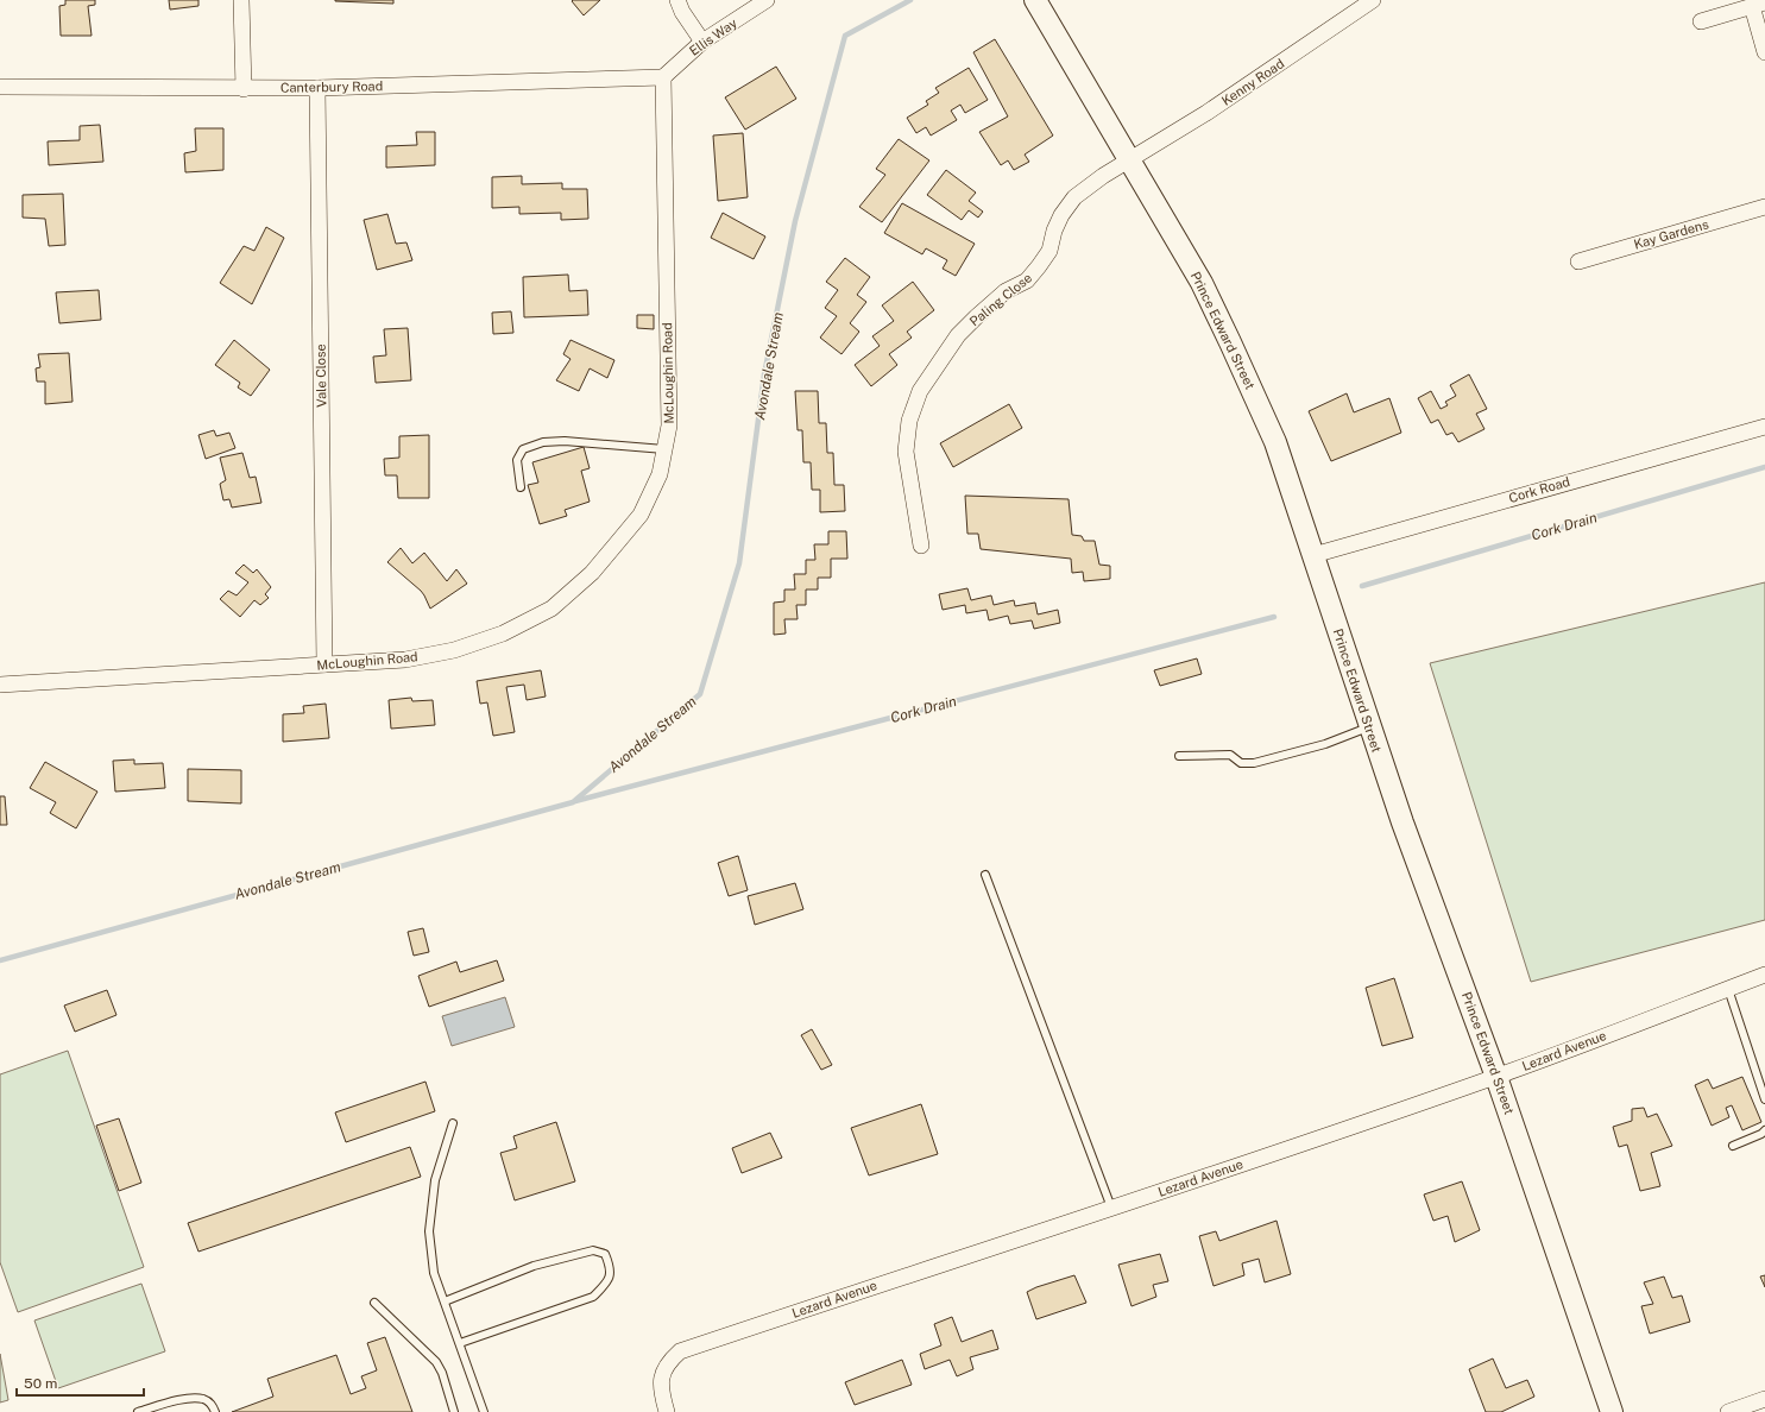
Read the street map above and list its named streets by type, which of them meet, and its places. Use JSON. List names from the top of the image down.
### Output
{
  "streets": {
    "main road": ["Prince Edward Street"],
    "street": [
      "Ellis Way",
      "Kenny Road",
      "Canterbury Road",
      "Kay Gardens",
      "Paling Close",
      "McLoughin Road",
      "Vale Close",
      "Cork Road",
      "Lezard Avenue"
    ]
  },
  "crossings": [
    ["Ellis Way", "Canterbury Road"],
    ["Ellis Way", "McLoughin Road"],
    ["Kenny Road", "Paling Close"],
    ["Kenny Road", "Prince Edward Street"],
    ["Canterbury Road", "McLoughin Road"],
    ["Canterbury Road", "Vale Close"],
    ["Paling Close", "Prince Edward Street"],
    ["Prince Edward Street", "Cork Road"],
    ["Prince Edward Street", "Lezard Avenue"],
    ["McLoughin Road", "Vale Close"]
  ],
  "water": ["Avondale Stream", "Cork Drain"],
  "scale_bar": "50 m"
}
